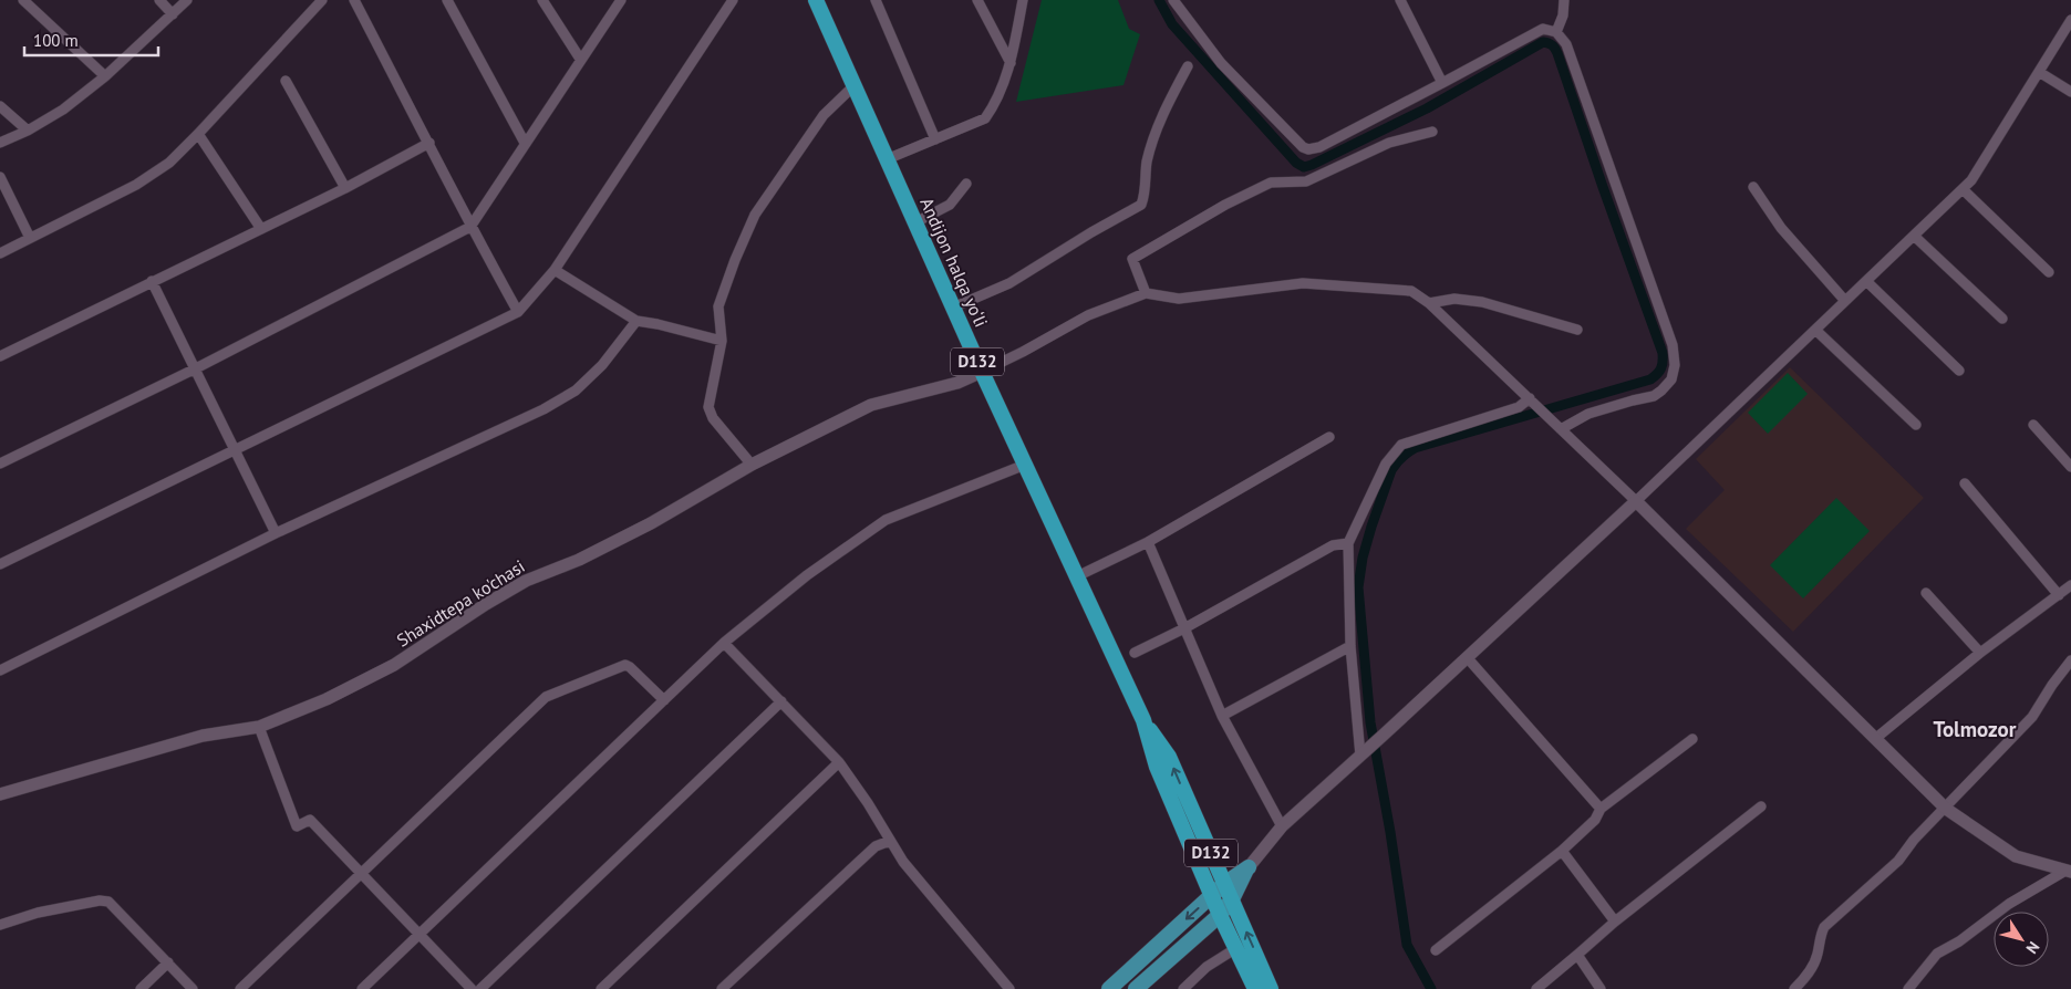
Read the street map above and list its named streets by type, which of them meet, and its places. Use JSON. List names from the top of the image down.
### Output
{
  "streets": {
    "highway": ["Andijon halqa yo‘li", "D132"],
    "street": ["Shaxidtepa ko'chasi"]
  },
  "crossings": [
    ["Andijon halqa yo‘li", "Shaxidtepa ko'chasi"]
  ],
  "districts": ["Tolmozor"],
  "scale_bar": "100 m",
  "north": "bottom right"
}
